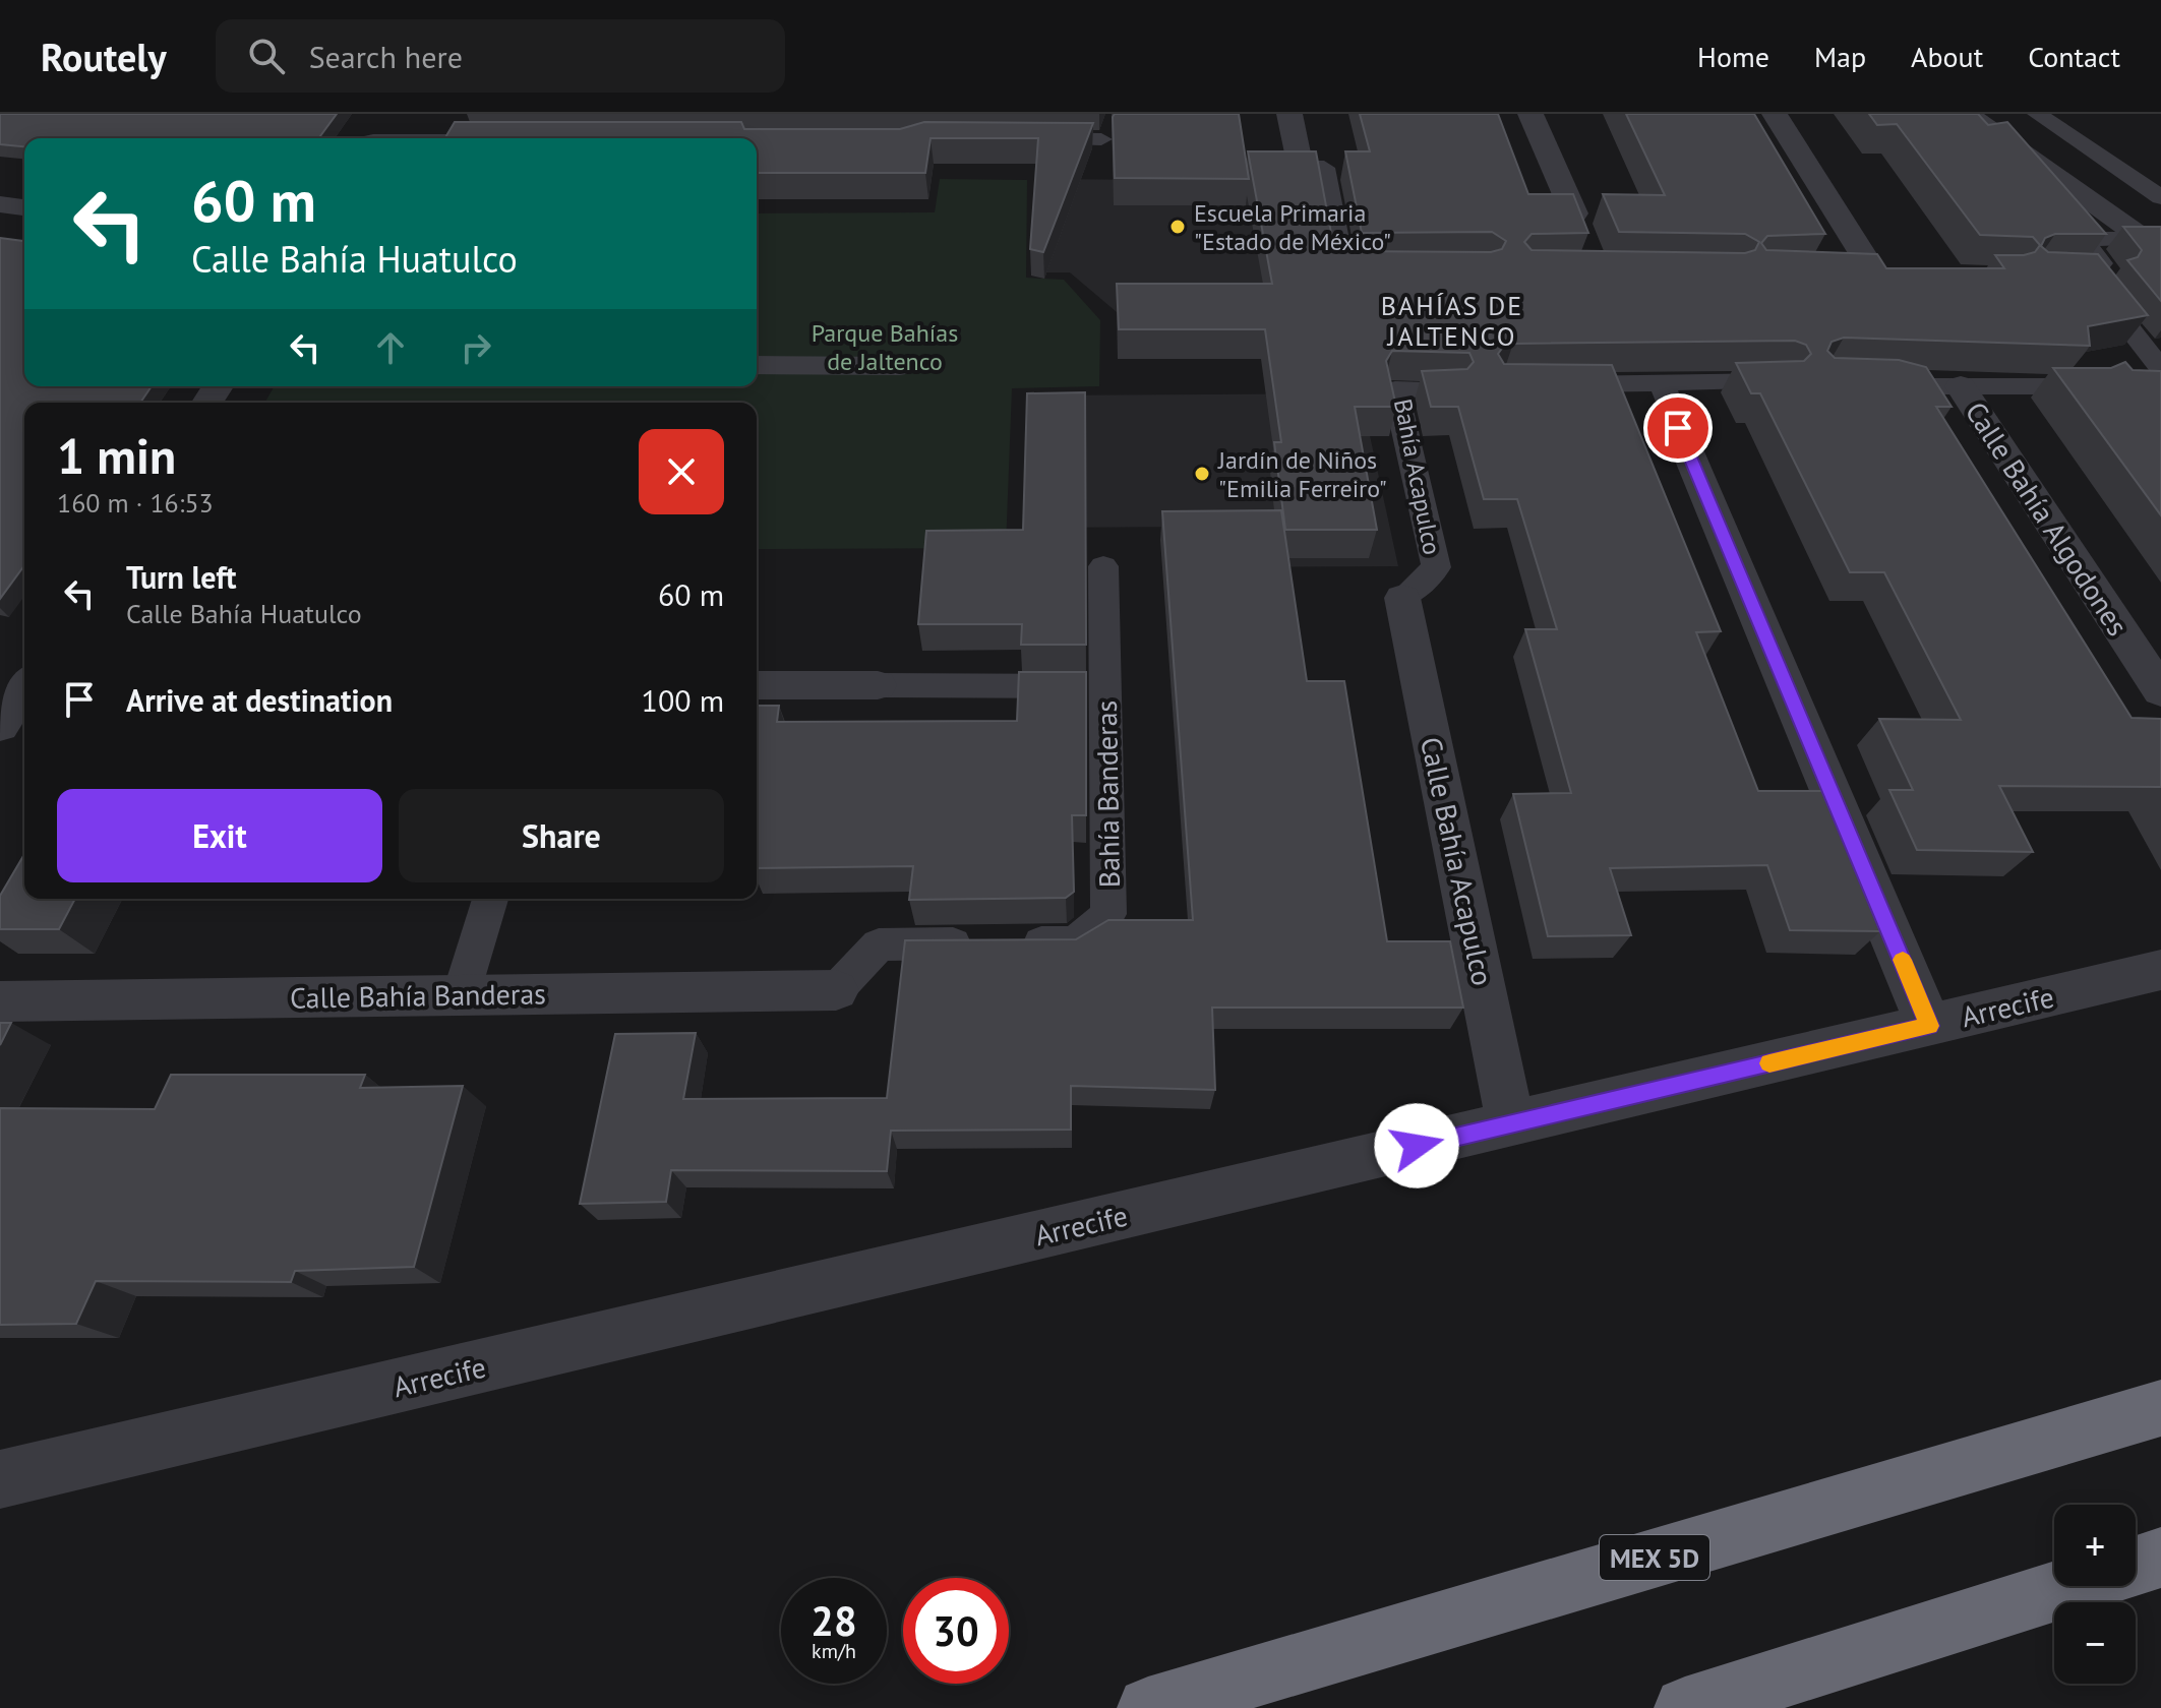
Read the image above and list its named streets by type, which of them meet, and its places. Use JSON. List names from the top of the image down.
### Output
{
  "streets": {
    "highway": ["MEX 5D"],
    "street": [
      "Bahía Acapulco",
      "Calle Bahía Algodones",
      "Bahía Banderas",
      "Calle Bahía Acapulco",
      "Calle Bahía Banderas",
      "Arrecife"
    ]
  },
  "crossings": [
    ["Bahía Acapulco", "Calle Bahía Acapulco"],
    ["Bahía Banderas", "Calle Bahía Banderas"],
    ["Calle Bahía Acapulco", "Arrecife"]
  ],
  "districts": ["BAHÍAS DE JALTENCO"],
  "parks": ["Parque Bahías de Jaltenco"],
  "places": ["Escuela Primaria \"Estado de México\"", "Jardín de Niños \"Emilia Ferreiro\""],
  "page": {
    "header": "Routely",
    "search": "Search here",
    "nav": [
      "Home",
      "Map",
      "About",
      "Contact"
    ],
    "turn": ["60 m", "Calle Bahía Huatulco"],
    "heading": ["1 min", "160 m · 16:53"],
    "list": [
      {
        "name": "Turn left",
        "note": "Calle Bahía Huatulco",
        "value": "60 m"
      },
      {
        "name": "Arrive at destination",
        "value": "100 m"
      }
    ],
    "buttons": ["Exit", "Share"],
    "map_buttons": ["+", "−"],
    "speed": "28 km/h",
    "limit": "30"
  }
}
